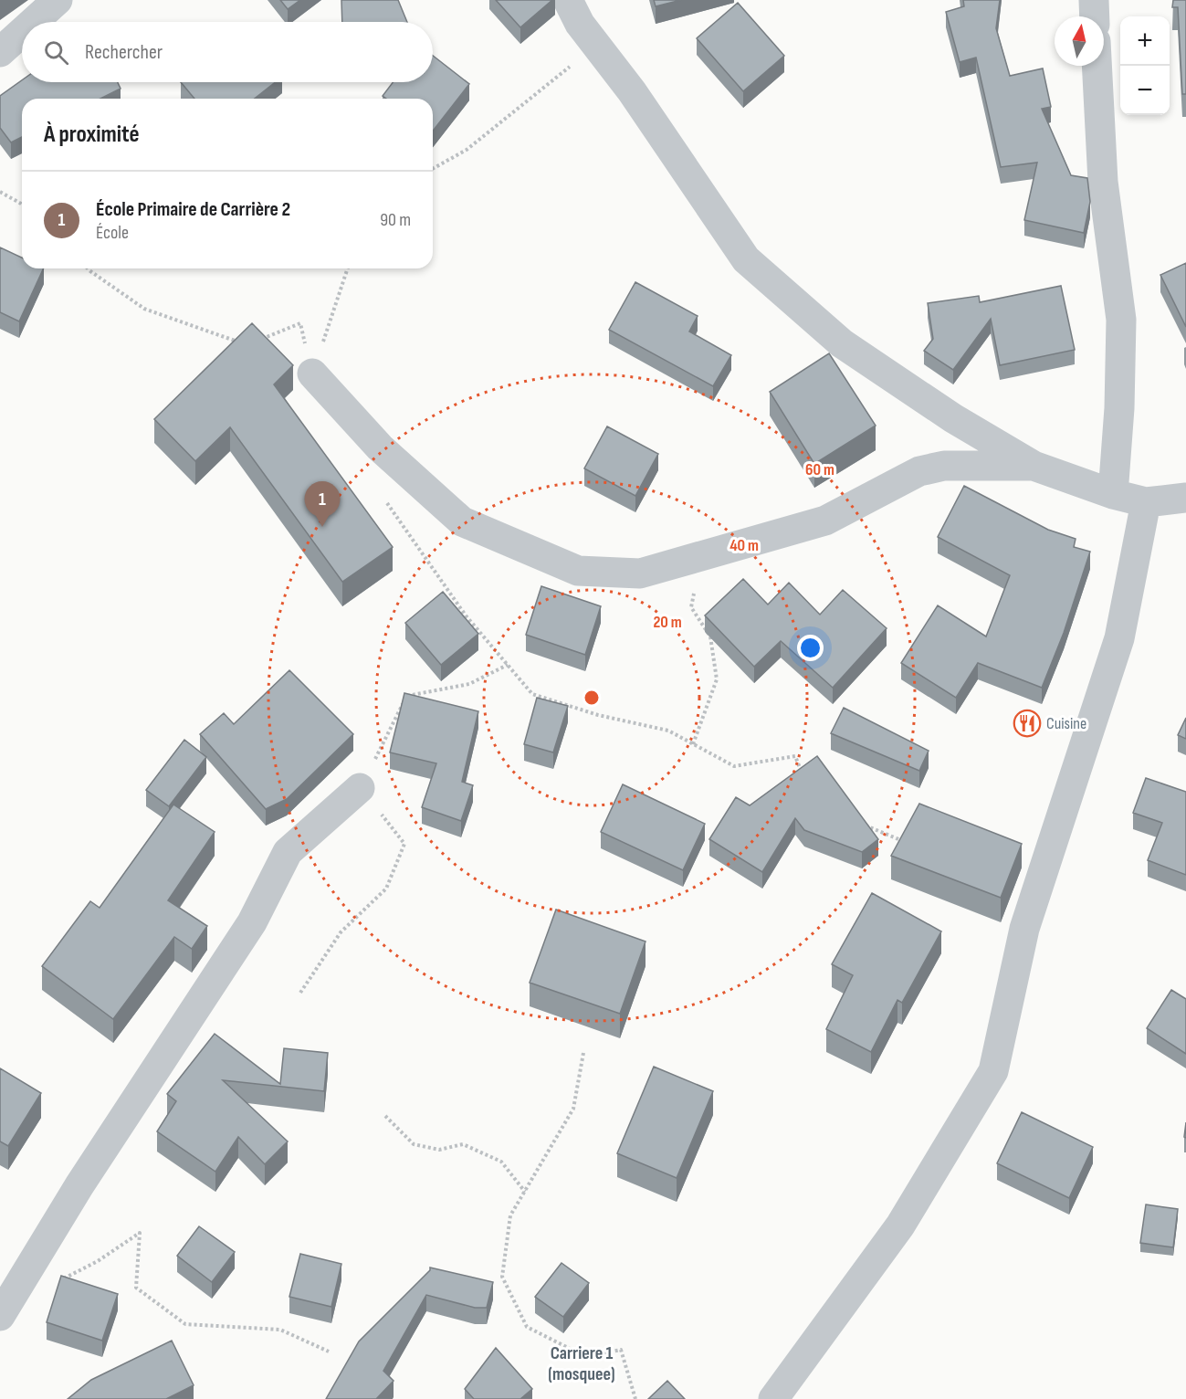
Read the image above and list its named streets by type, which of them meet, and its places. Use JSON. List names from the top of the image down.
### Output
{
  "districts": ["Carriere 1 (mosquee)"],
  "places": {
    "restaurant": ["Cuisine"]
  },
  "north": "top",
  "page": {
    "map_buttons": ["+", "−"],
    "search": "Rechercher",
    "heading": "À proximité",
    "list": [
      {
        "mark": "1",
        "name": "École Primaire de Carrière 2",
        "note": "École",
        "value": "90 m"
      }
    ],
    "pins": "1"
  },
  "rings": ["60 m", "40 m", "20 m"]
}
